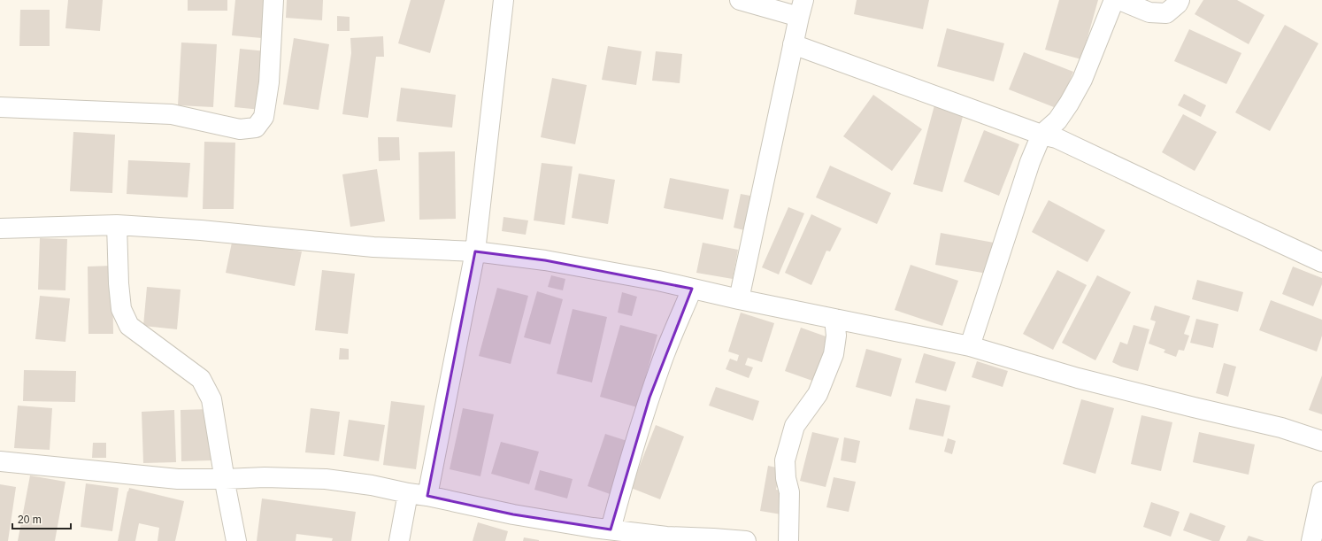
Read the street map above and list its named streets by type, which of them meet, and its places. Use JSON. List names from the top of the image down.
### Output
{
  "scale_bar": "20 m"
}
